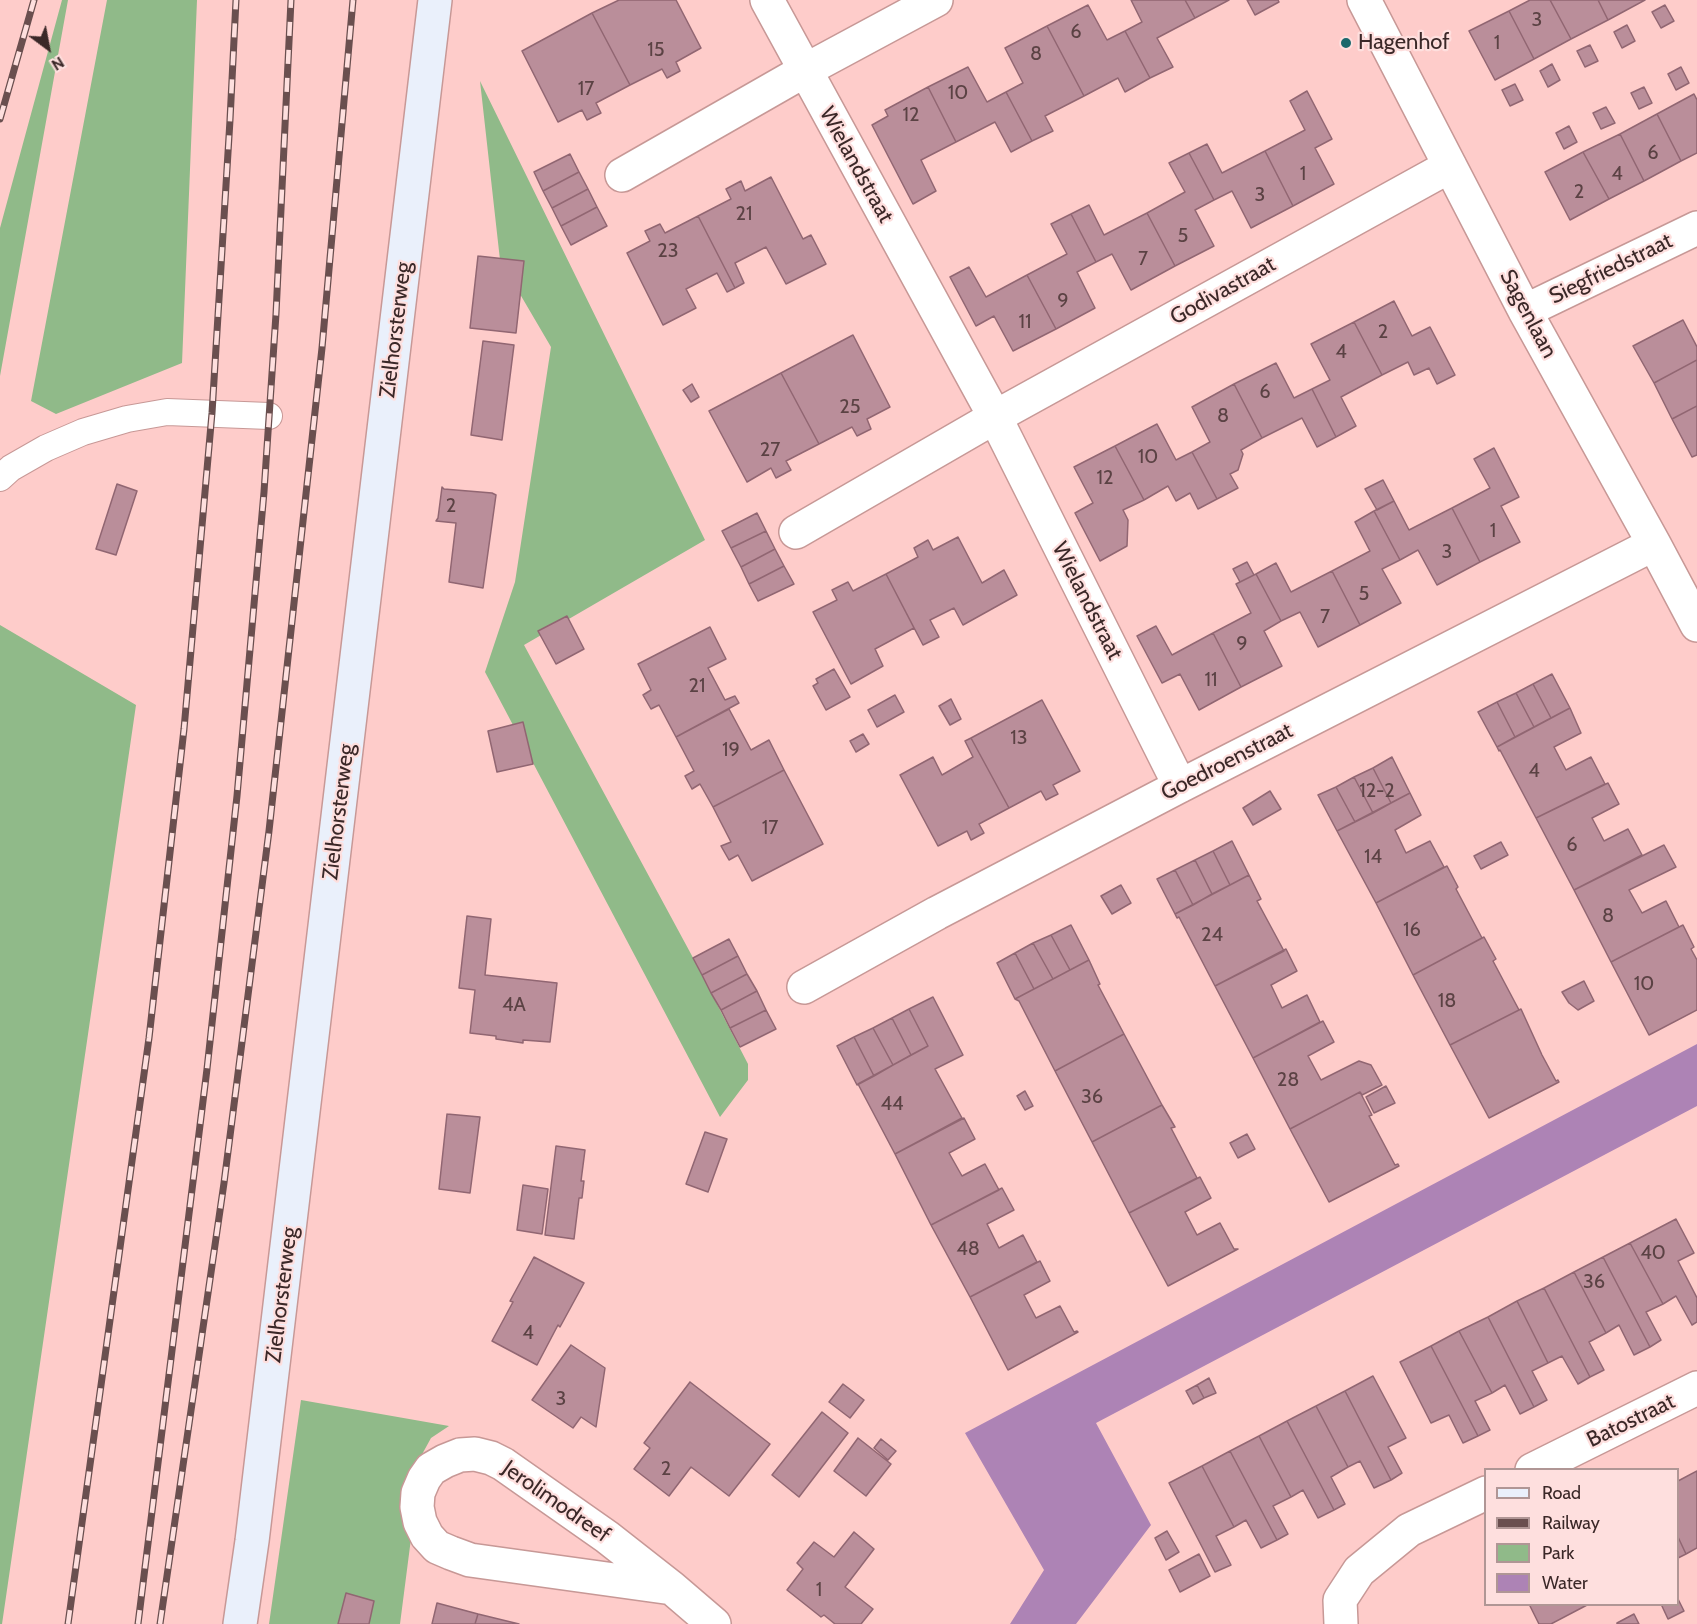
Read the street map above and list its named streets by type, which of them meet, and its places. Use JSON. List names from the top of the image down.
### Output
{
  "streets": {
    "main road": ["Zielhorsterweg"],
    "street": [
      "Wielandstraat",
      "Siegfriedstraat",
      "Godivastraat",
      "Sagenlaan",
      "Goedroenstraat",
      "Batostraat",
      "Jerolimodreef"
    ]
  },
  "crossings": [
    ["Wielandstraat", "Godivastraat"],
    ["Wielandstraat", "Goedroenstraat"],
    ["Siegfriedstraat", "Sagenlaan"],
    ["Godivastraat", "Sagenlaan"],
    ["Sagenlaan", "Goedroenstraat"]
  ],
  "places": ["Hagenhof"],
  "house_numbers": [
    "3",
    "6",
    "1",
    "15",
    "8",
    "17",
    "10",
    "12",
    "6",
    "1",
    "4",
    "2",
    "3",
    "21",
    "5",
    "23",
    "7",
    "9",
    "11",
    "2",
    "4",
    "6",
    "25",
    "8",
    "27",
    "10",
    "12",
    "2",
    "1",
    "3",
    "5",
    "7",
    "9",
    "11",
    "21",
    "13",
    "19",
    "4",
    "12-2",
    "17",
    "6",
    "14",
    "8",
    "16",
    "24",
    "10",
    "18",
    "4A",
    "28",
    "36",
    "44",
    "48",
    "40",
    "36",
    "4",
    "3",
    "2",
    "1"
  ],
  "legend": [
    "Road",
    "Railway",
    "Park",
    "Water"
  ],
  "north": "bottom right"
}
